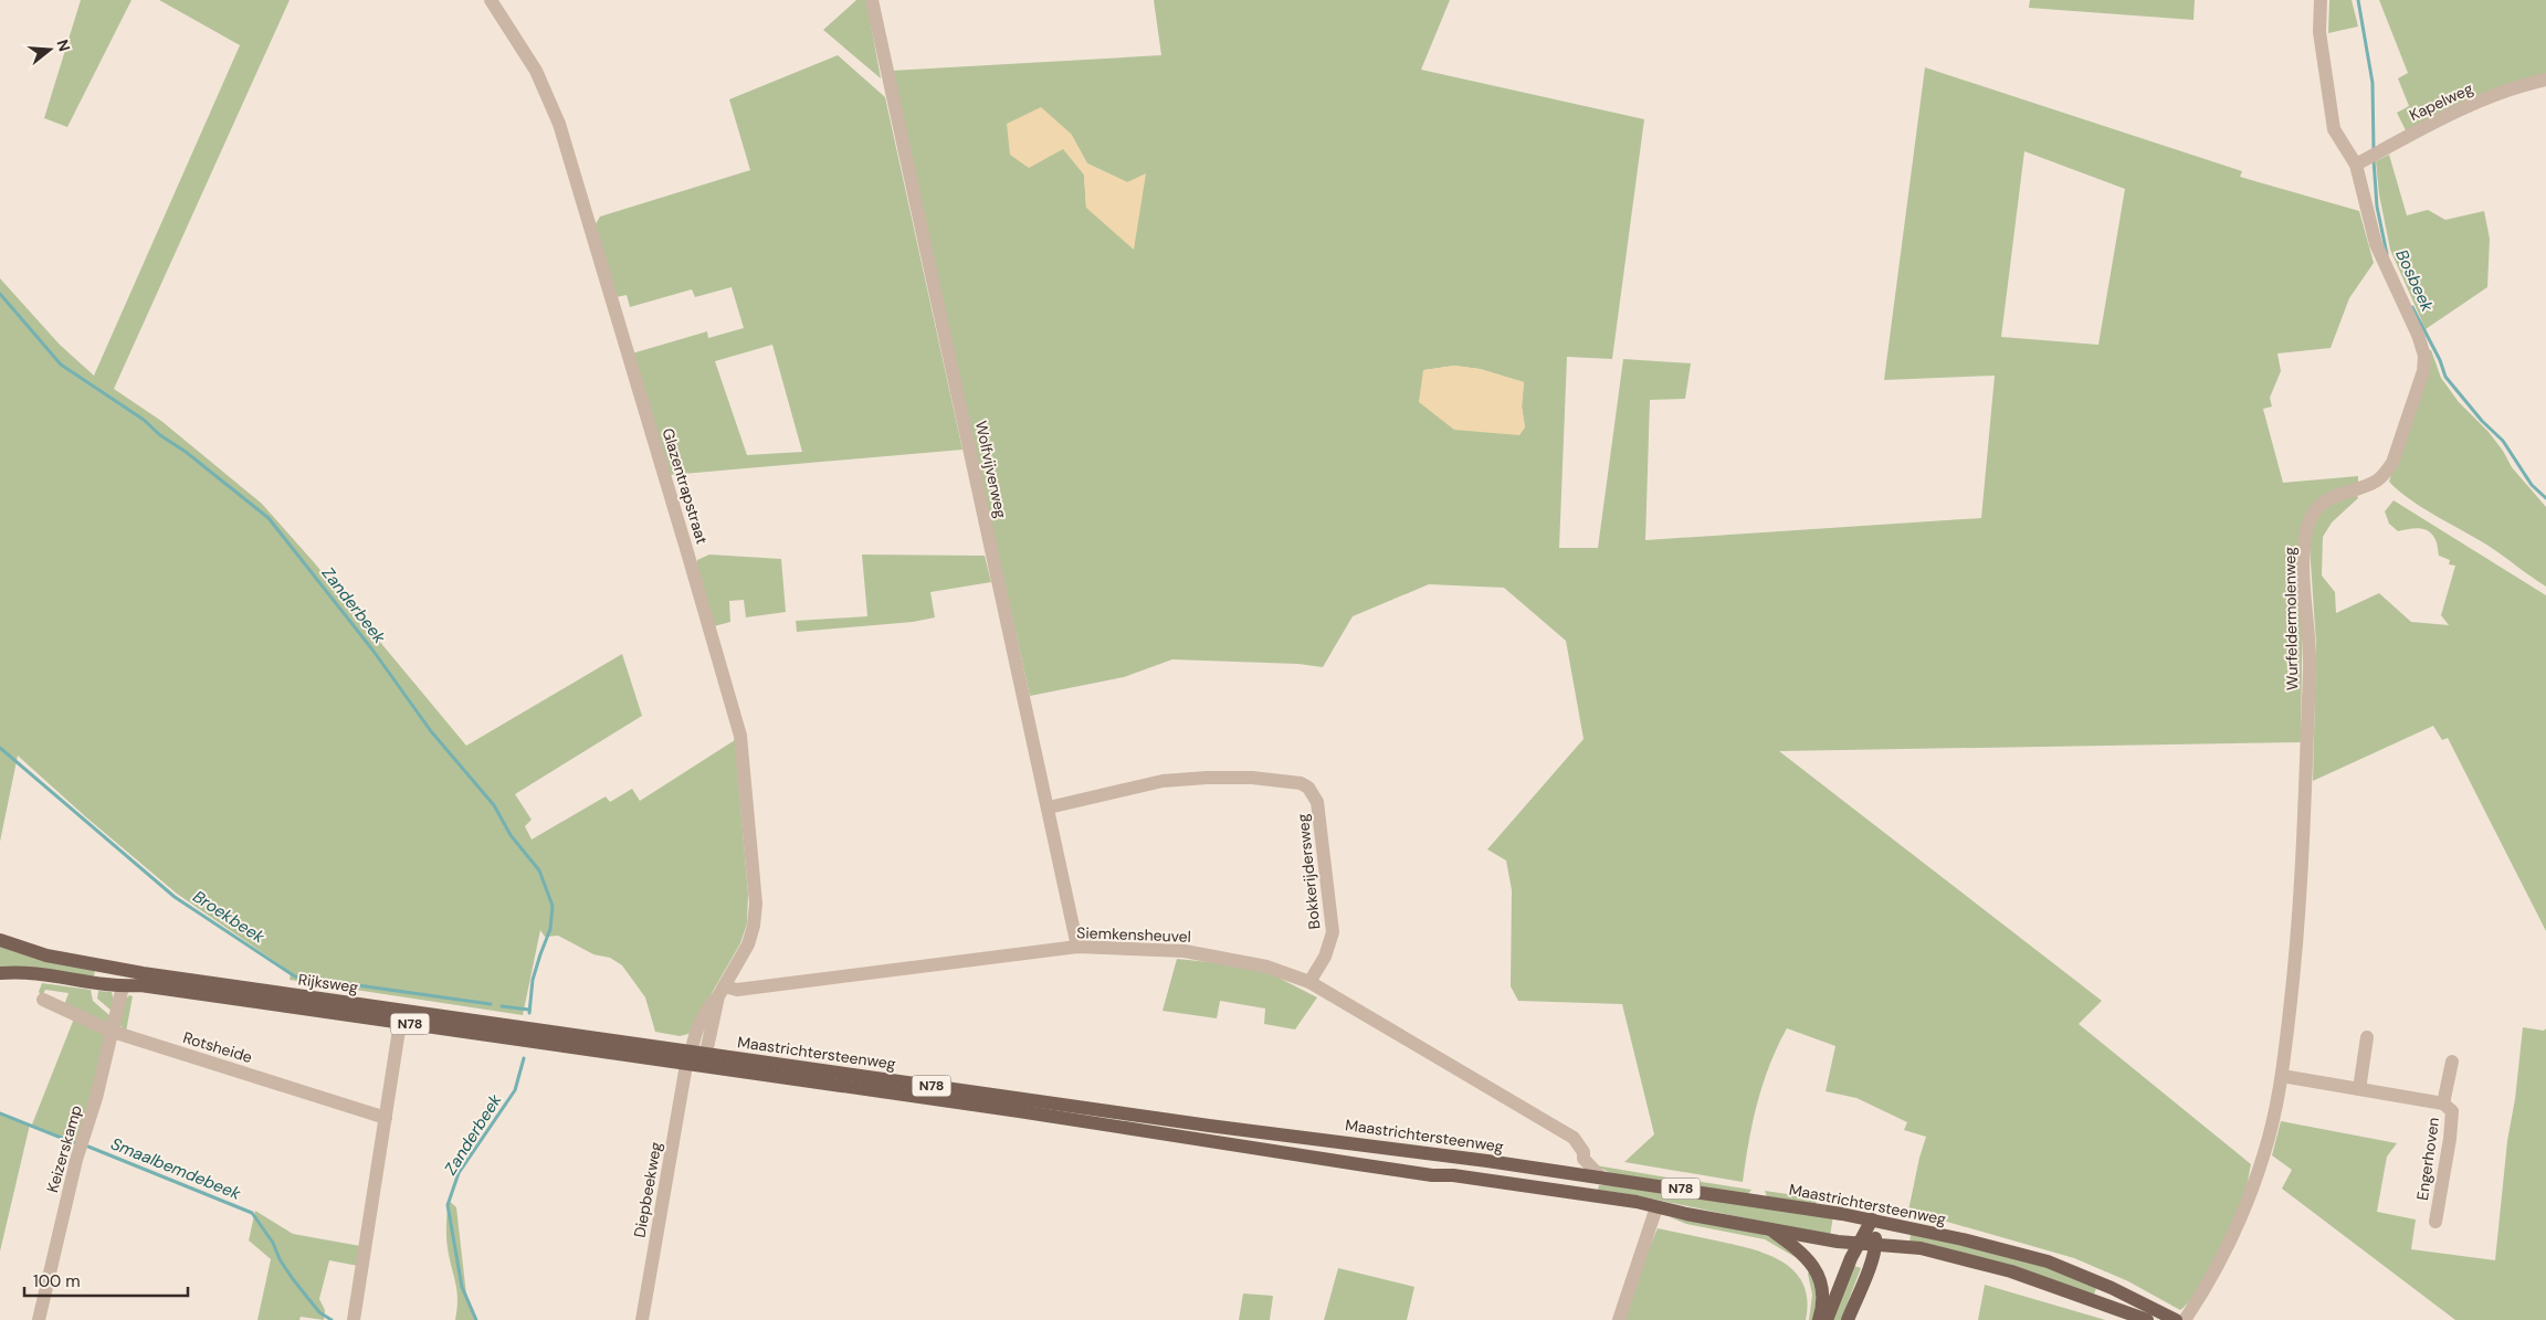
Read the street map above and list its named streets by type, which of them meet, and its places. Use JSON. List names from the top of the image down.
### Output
{
  "streets": {
    "main road": ["Rijksweg", "N78", "Maastrichtersteenweg"],
    "street": [
      "Kapelweg",
      "Wolfvijverweg",
      "Glazentrapstraat",
      "Wurfeldermolenweg",
      "Bokkerijdersweg",
      "Siemkensheuvel",
      "Rotsheide",
      "Keizerskamp",
      "Engerhoven",
      "Diepbeekweg"
    ]
  },
  "crossings": [
    ["Kapelweg", "Wurfeldermolenweg"],
    ["Wolfvijverweg", "Bokkerijdersweg"],
    ["Wolfvijverweg", "Siemkensheuvel"],
    ["Glazentrapstraat", "Siemkensheuvel"],
    ["Glazentrapstraat", "Maastrichtersteenweg"],
    ["Wurfeldermolenweg", "Engerhoven"],
    ["Bokkerijdersweg", "Siemkensheuvel"],
    ["Siemkensheuvel", "Maastrichtersteenweg"],
    ["Rijksweg", "Maastrichtersteenweg"],
    ["Rijksweg", "Keizerskamp"],
    ["Rotsheide", "Keizerskamp"],
    ["Maastrichtersteenweg", "Diepbeekweg"]
  ],
  "water": [
    "Bosbeek",
    "Zanderbeek",
    "Broekbeek",
    "Smaalbemdebeek"
  ],
  "scale_bar": "100 m",
  "north": "right"
}
